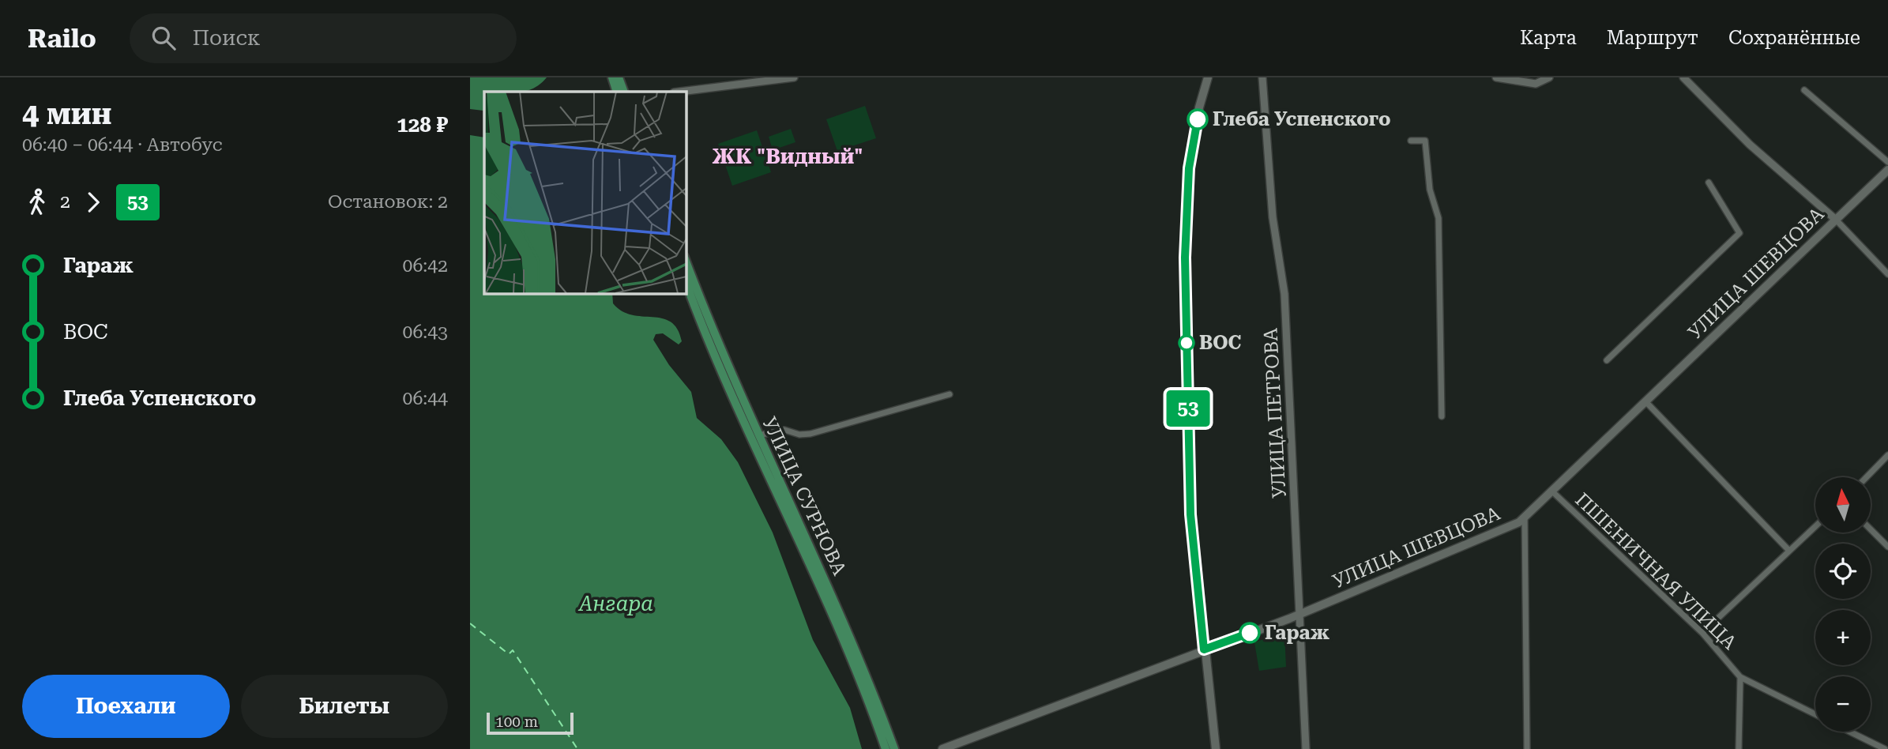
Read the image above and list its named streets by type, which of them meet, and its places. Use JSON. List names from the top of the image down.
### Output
{
  "streets": {
    "main road": ["УЛИЦА ШЕВЦОВА", "УЛИЦА СУРНОВА"],
    "street": ["УЛИЦА ПЕТРОВА", "ПШЕНИЧНАЯ УЛИЦА"]
  },
  "crossings": [
    ["УЛИЦА ШЕВЦОВА", "УЛИЦА ПЕТРОВА"],
    ["УЛИЦА ШЕВЦОВА", "ПШЕНИЧНАЯ УЛИЦА"]
  ],
  "districts": ["ЖК \"Видный\""],
  "water": ["Ангара"],
  "places": ["Глеба Успенского", "ВОС", "Гараж"],
  "lines": ["bus line 53"],
  "scale_bar": "100 m",
  "north": "top",
  "page": {
    "header": "Railo",
    "search": "Поиск",
    "nav": ["Карта", "Маршрут", "Сохранённые"],
    "heading": ["4 мин", "06:40 – 06:44 · Автобус", "128 ₽"],
    "on_map": "53",
    "legs": ["2", "53", "Остановок: 2"],
    "list": [
      {
        "name": "Гараж",
        "value": "06:42"
      },
      {
        "name": "ВОС",
        "value": "06:43"
      },
      {
        "name": "Глеба Успенского",
        "value": "06:44"
      }
    ],
    "map_buttons": ["+", "−"],
    "buttons": ["Поехали", "Билеты"],
    "scale": "100 m"
  }
}
